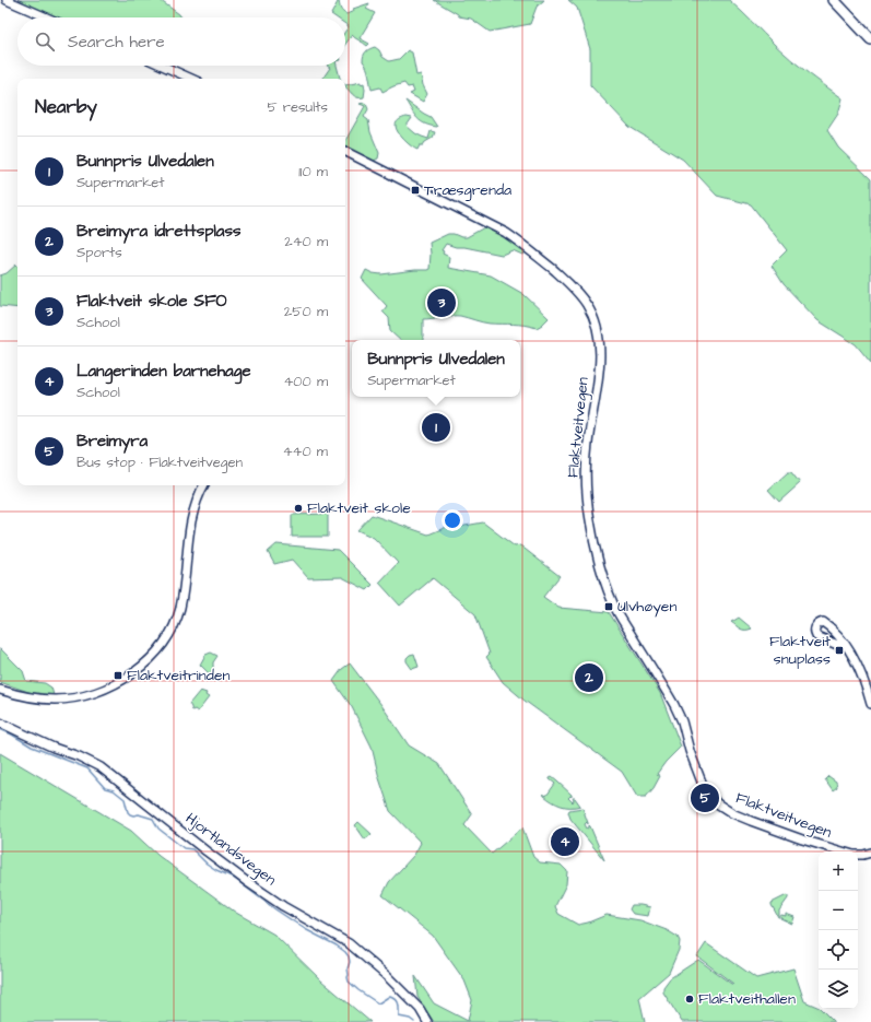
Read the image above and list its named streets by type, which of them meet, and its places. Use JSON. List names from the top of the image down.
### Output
{
  "streets": {
    "main road": ["Flaktveitvegen", "Hjortlandsvegen"]
  },
  "places": {
    "transit": [
      "Træsgrenda",
      "Ulvhøyen",
      "Flaktveit snuplass",
      "Flaktveitrinden"
    ],
    "other": ["Flaktveit skole", "Flaktveithallen"]
  },
  "page": {
    "search": "Search here",
    "heading": ["Nearby", "5 results"],
    "list": [
      {
        "mark": "1",
        "name": "Bunnpris Ulvedalen",
        "note": "Supermarket",
        "value": "110 m"
      },
      {
        "mark": "2",
        "name": "Breimyra idrettsplass",
        "note": "Sports",
        "value": "240 m"
      },
      {
        "mark": "3",
        "name": "Flaktveit skole SFO",
        "note": "School",
        "value": "250 m"
      },
      {
        "mark": "4",
        "name": "Langerinden barnehage",
        "note": "School",
        "value": "400 m"
      },
      {
        "mark": "5",
        "name": "Breimyra",
        "note": "Bus stop · Flaktveitvegen",
        "value": "440 m"
      }
    ],
    "pins": [
      "3",
      "1",
      "2",
      "5",
      "4"
    ],
    "popup": ["Bunnpris Ulvedalen", "Supermarket"],
    "map_buttons": ["+", "−"]
  }
}
